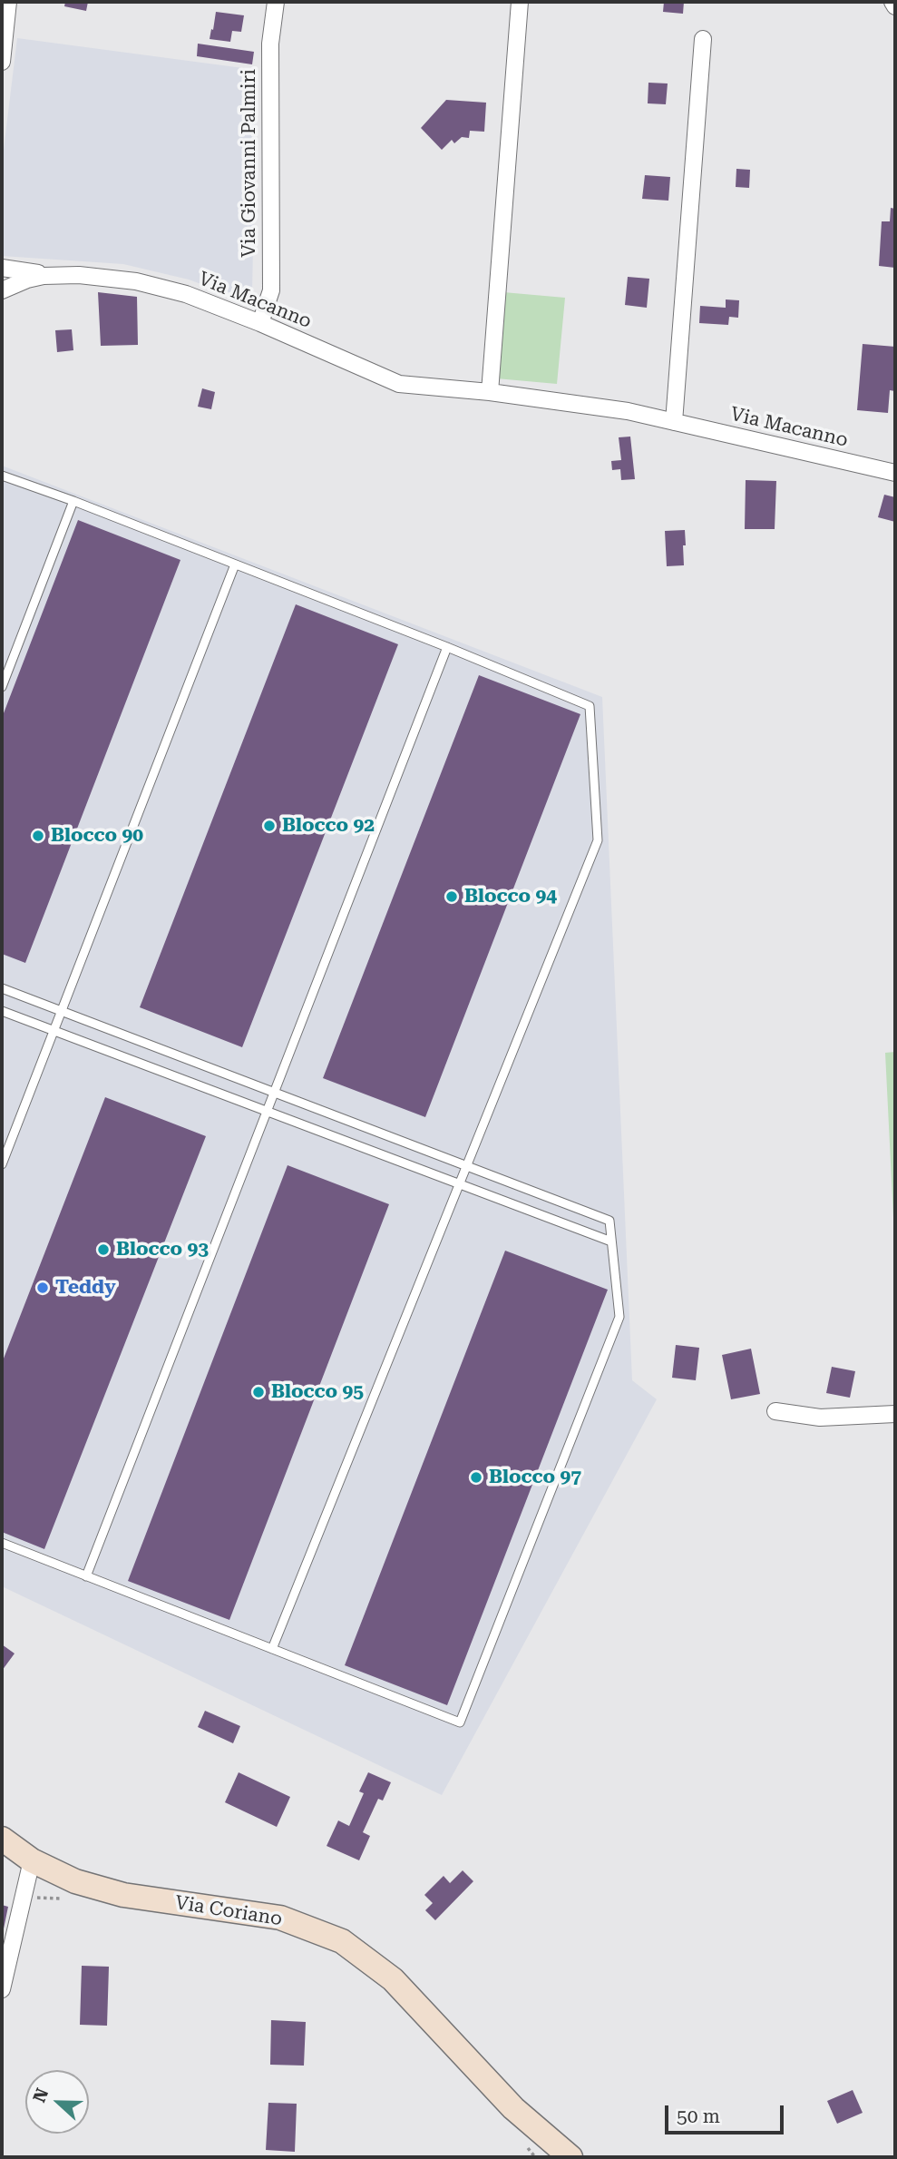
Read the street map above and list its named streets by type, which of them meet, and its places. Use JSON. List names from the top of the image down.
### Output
{
  "streets": {
    "main road": ["Via Coriano"],
    "street": ["Via Giovanni Palmiri", "Via Macanno"]
  },
  "crossings": [
    ["Via Giovanni Palmiri", "Via Macanno"]
  ],
  "places": [
    "Blocco 92",
    "Blocco 90",
    "Blocco 94",
    "Blocco 93",
    "Teddy",
    "Blocco 95",
    "Blocco 97"
  ],
  "scale_bar": "50 m",
  "north": "left"
}
